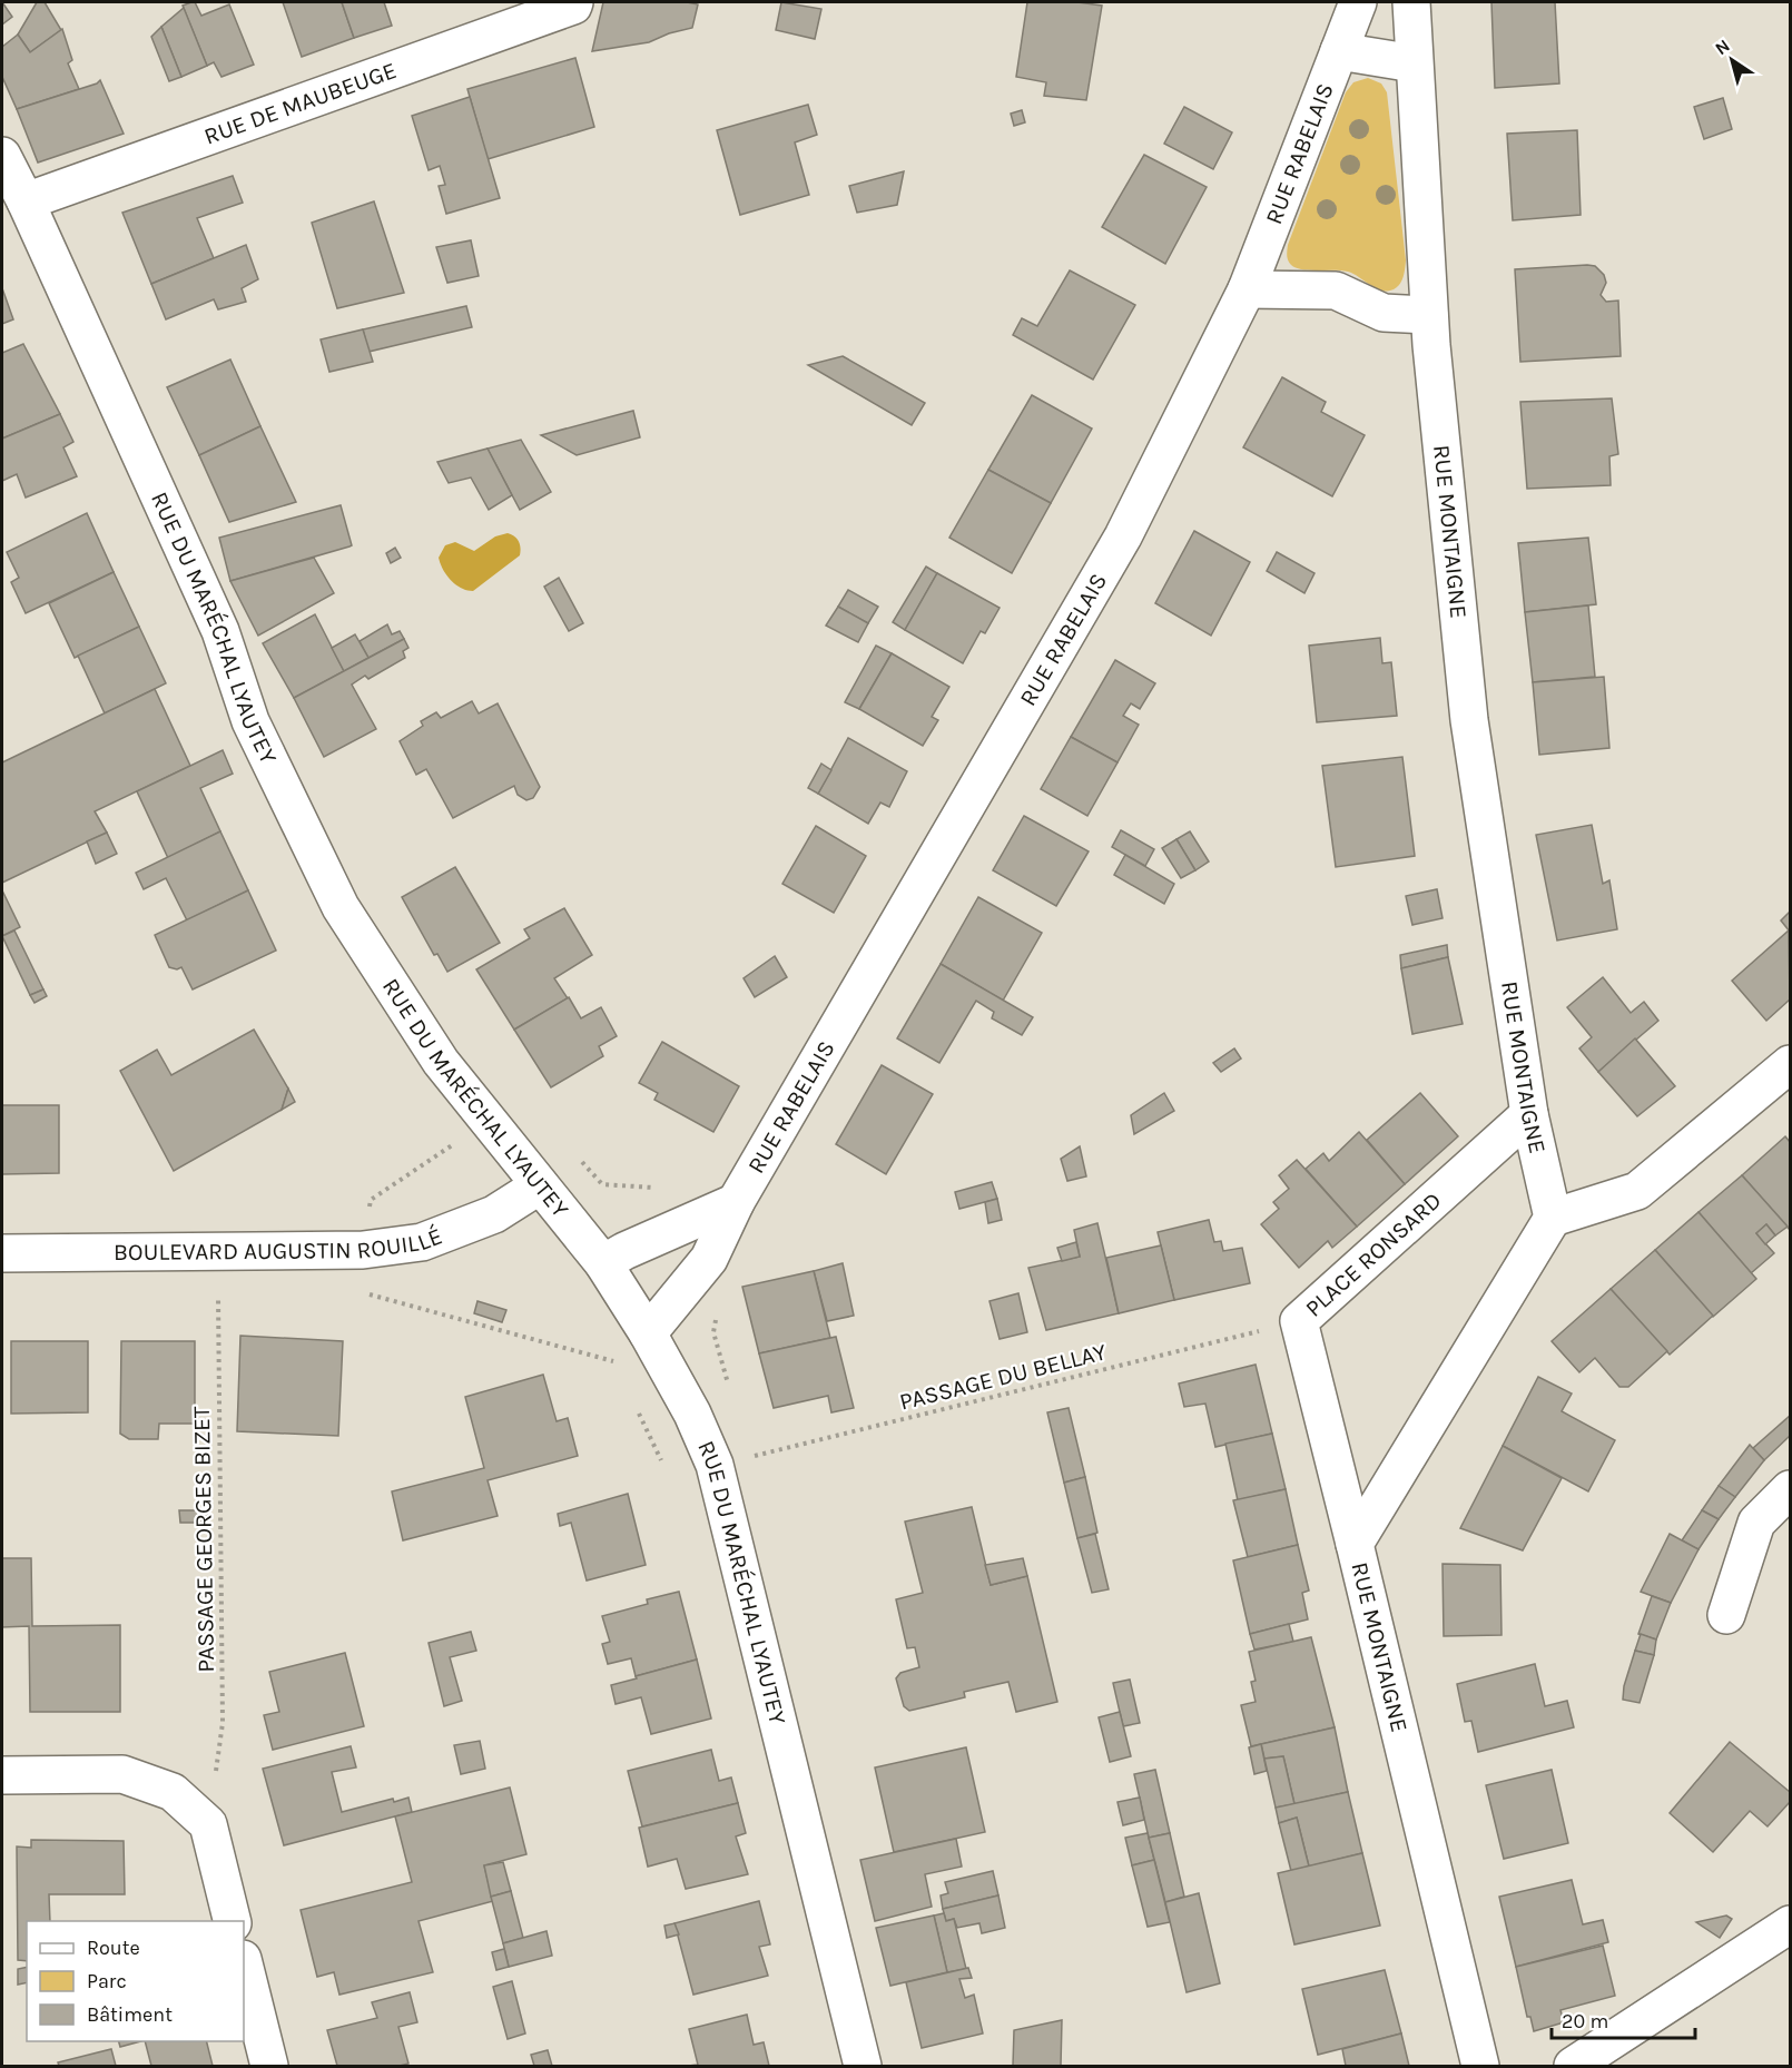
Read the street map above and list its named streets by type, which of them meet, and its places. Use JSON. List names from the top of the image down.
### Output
{
  "streets": {
    "street": [
      "RUE DE MAUBEUGE",
      "RUE RABELAIS",
      "RUE MONTAIGNE",
      "RUE DU MARÉCHAL LYAUTEY",
      "BOULEVARD AUGUSTIN ROUILLÉ",
      "PLACE RONSARD"
    ],
    "path": ["PASSAGE DU BELLAY", "PASSAGE GEORGES BIZET"]
  },
  "crossings": [
    ["RUE DE MAUBEUGE", "RUE DU MARÉCHAL LYAUTEY"],
    ["RUE RABELAIS", "RUE DU MARÉCHAL LYAUTEY"],
    ["RUE MONTAIGNE", "PLACE RONSARD"],
    ["RUE DU MARÉCHAL LYAUTEY", "BOULEVARD AUGUSTIN ROUILLÉ"],
    ["RUE DU MARÉCHAL LYAUTEY", "PASSAGE DU BELLAY"],
    ["BOULEVARD AUGUSTIN ROUILLÉ", "PASSAGE GEORGES BIZET"],
    ["PLACE RONSARD", "PASSAGE DU BELLAY"]
  ],
  "legend": ["Route", "Parc", "Bâtiment"],
  "scale_bar": "20 m",
  "north": "top left"
}
